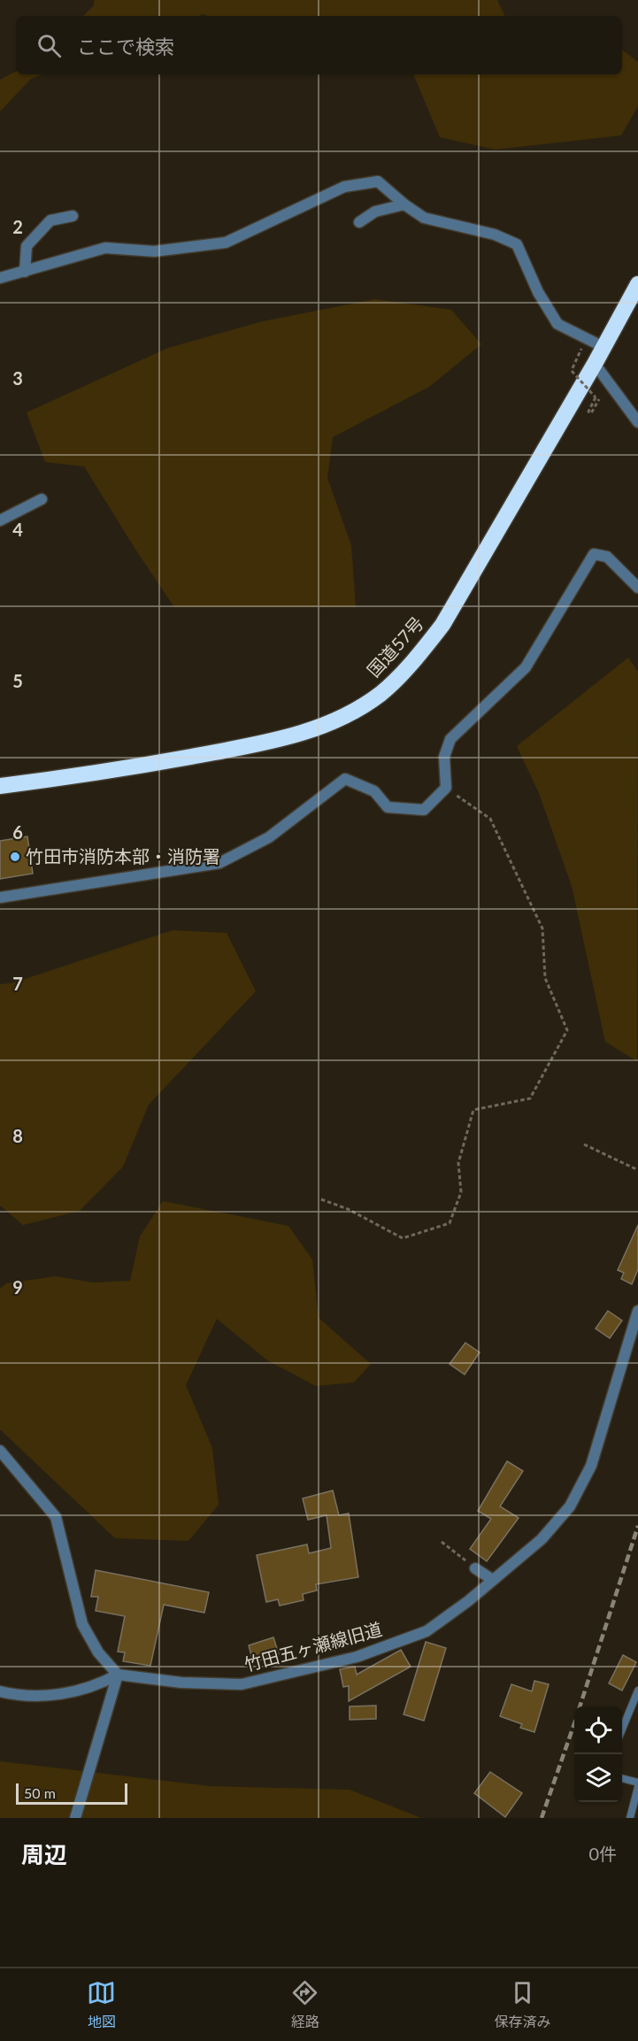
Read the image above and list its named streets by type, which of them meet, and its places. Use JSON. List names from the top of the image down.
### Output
{
  "streets": {
    "highway": ["国道57号"],
    "street": ["竹田五ヶ瀬線旧道"]
  },
  "places": ["竹田市消防本部・消防署"],
  "scale_bar": "50 m",
  "page": {
    "search": "ここで検索",
    "scale": "50 m",
    "heading": ["周辺", "0件"],
    "nav": ["地図", "経路", "保存済み"]
  },
  "grid": {
    "rows": [
      "2",
      "3",
      "4",
      "5",
      "6",
      "7",
      "8",
      "9"
    ]
  }
}
